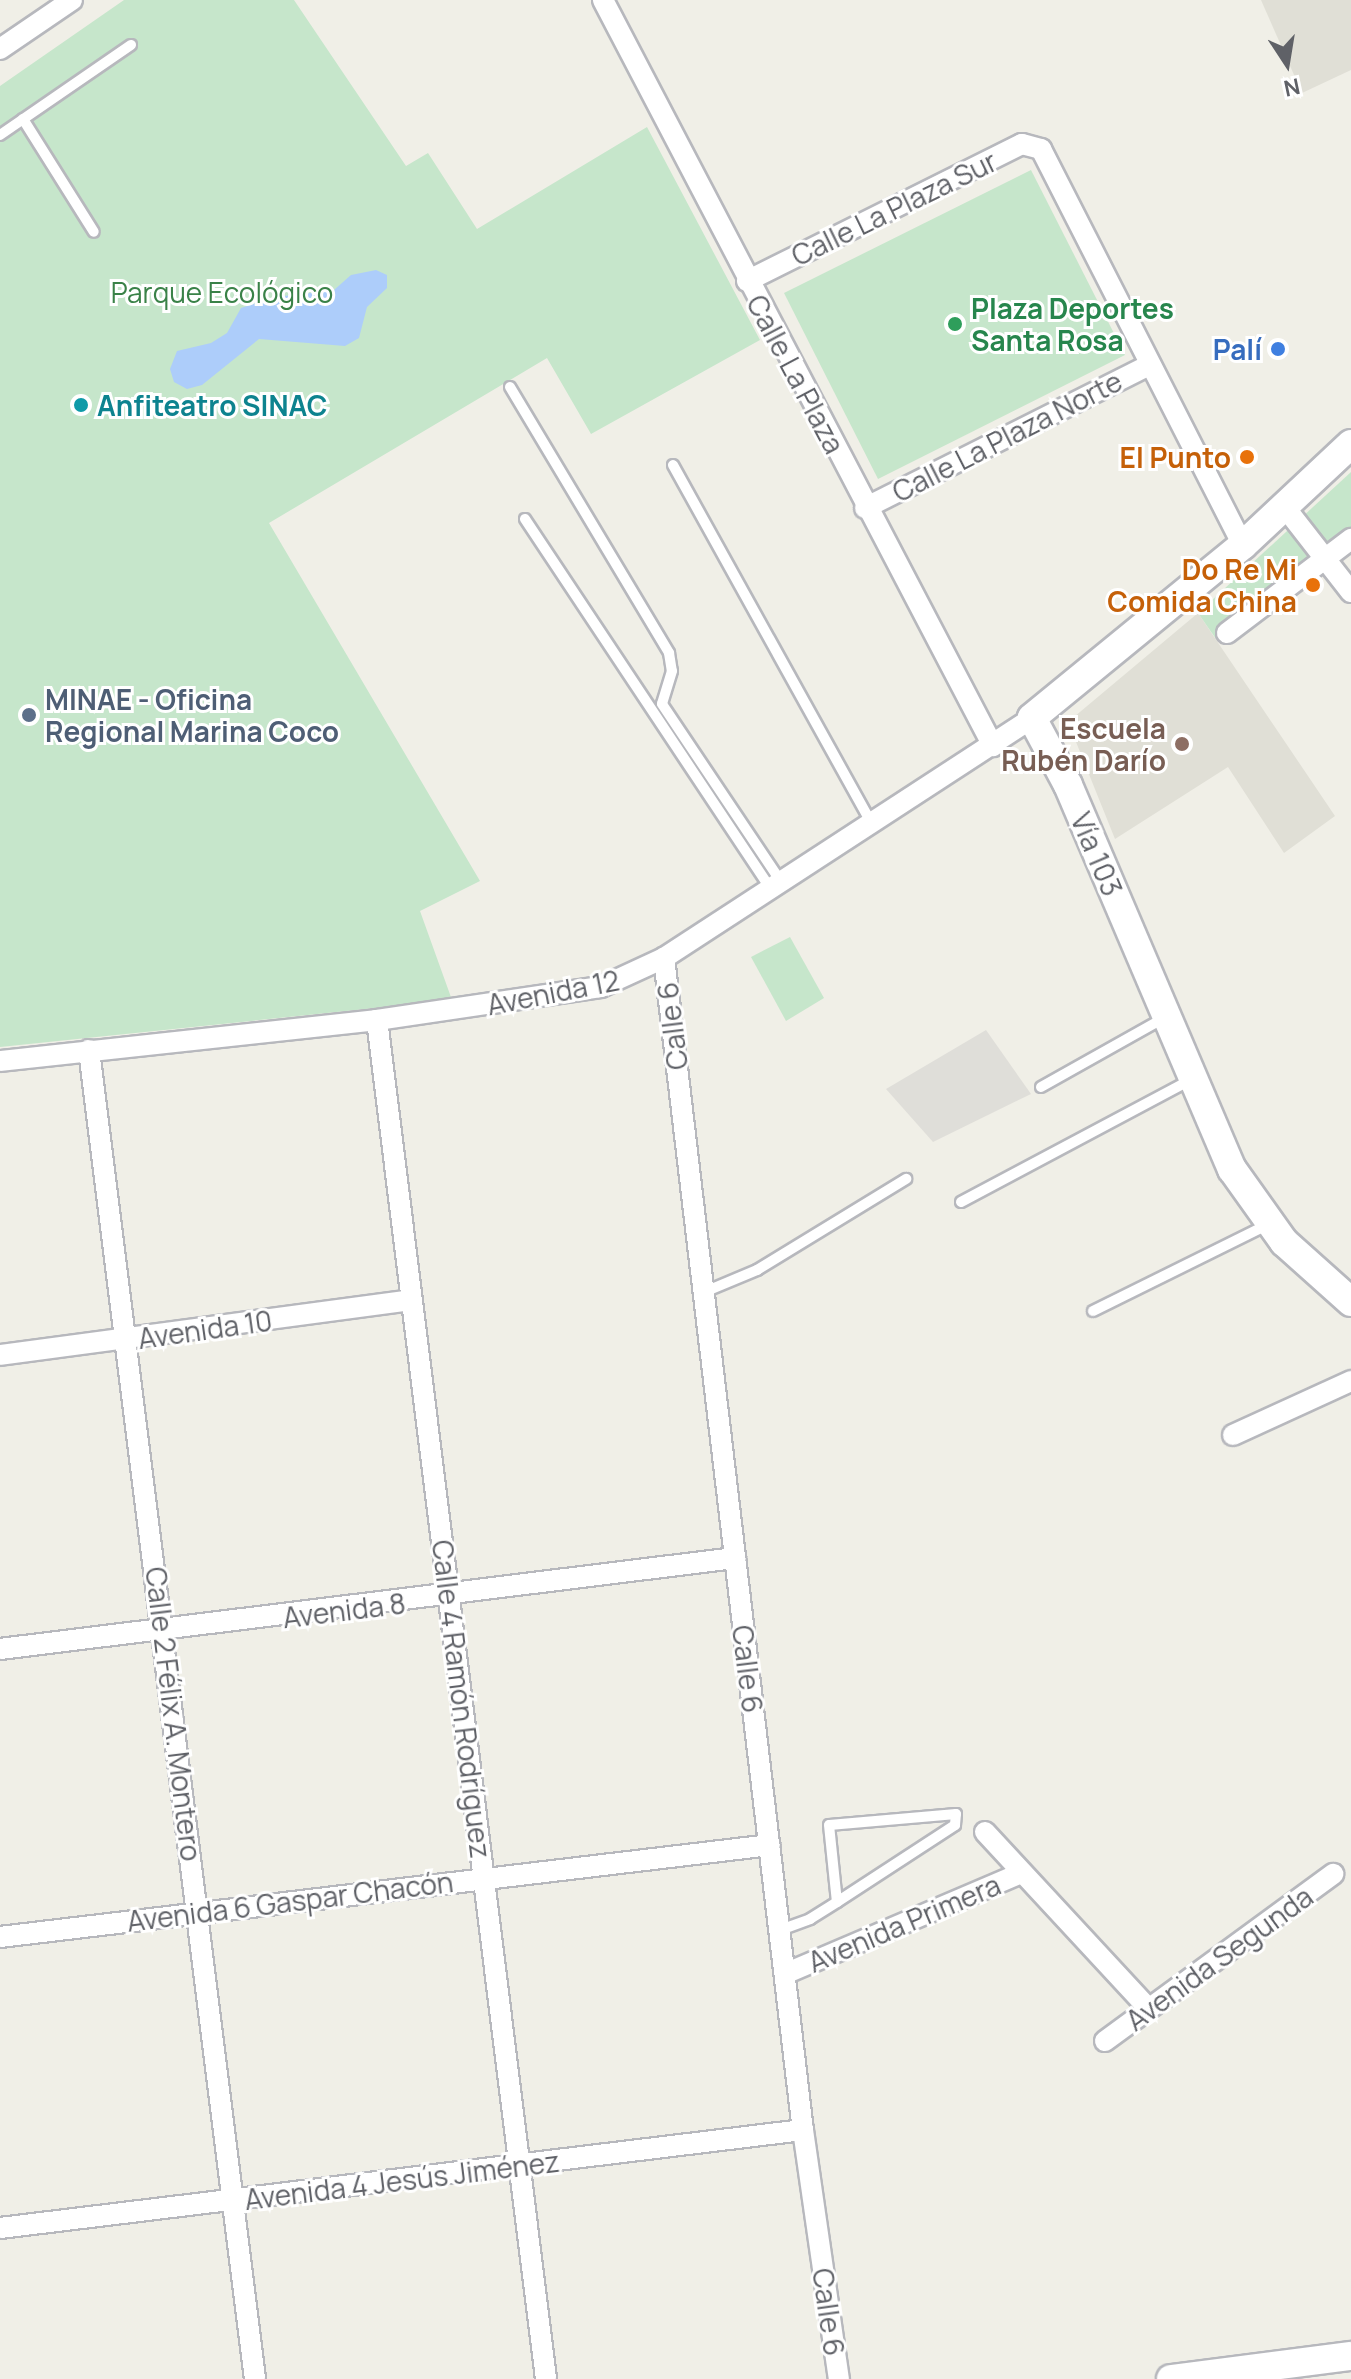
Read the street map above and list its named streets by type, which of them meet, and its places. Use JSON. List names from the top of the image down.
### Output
{
  "streets": {
    "main road": ["Vía 103"],
    "street": [
      "Calle La Plaza Sur",
      "Calle La Plaza",
      "Calle La Plaza Norte",
      "Avenida 12",
      "Calle 6",
      "Avenida 10",
      "Avenida 8",
      "Calle 4 Ramón Rodríguez",
      "Calle 2 Félix A. Montero",
      "Avenida 6 Gaspar Chacón",
      "Avenida Primera",
      "Avenida Segunda",
      "Avenida 4 Jesús Jiménez"
    ]
  },
  "crossings": [
    ["Calle La Plaza Sur", "Calle La Plaza"],
    ["Calle La Plaza Sur", "Calle La Plaza Norte"],
    ["Calle La Plaza", "Calle La Plaza Norte"],
    ["Calle La Plaza", "Avenida 12"],
    ["Vía 103", "Avenida 12"],
    ["Avenida 12", "Calle 6"],
    ["Avenida 12", "Calle 4 Ramón Rodríguez"],
    ["Avenida 12", "Calle 2 Félix A. Montero"],
    ["Calle 6", "Avenida 8"],
    ["Calle 6", "Avenida 6 Gaspar Chacón"],
    ["Calle 6", "Avenida Primera"],
    ["Calle 6", "Avenida 4 Jesús Jiménez"],
    ["Avenida 10", "Calle 4 Ramón Rodríguez"],
    ["Avenida 10", "Calle 2 Félix A. Montero"],
    ["Avenida 8", "Calle 4 Ramón Rodríguez"],
    ["Avenida 8", "Calle 2 Félix A. Montero"],
    ["Calle 4 Ramón Rodríguez", "Avenida 6 Gaspar Chacón"],
    ["Calle 4 Ramón Rodríguez", "Avenida 4 Jesús Jiménez"],
    ["Calle 2 Félix A. Montero", "Avenida 6 Gaspar Chacón"],
    ["Calle 2 Félix A. Montero", "Avenida 4 Jesús Jiménez"]
  ],
  "parks": ["Parque Ecológico"],
  "places": [
    "Plaza Deportes Santa Rosa",
    "Palí",
    "Anfiteatro SINAC",
    "El Punto",
    "Do Re Mi Comida China",
    "MINAE - Oficina Regional Marina Coco",
    "Escuela Rubén Darío"
  ],
  "north": "bottom"
}
